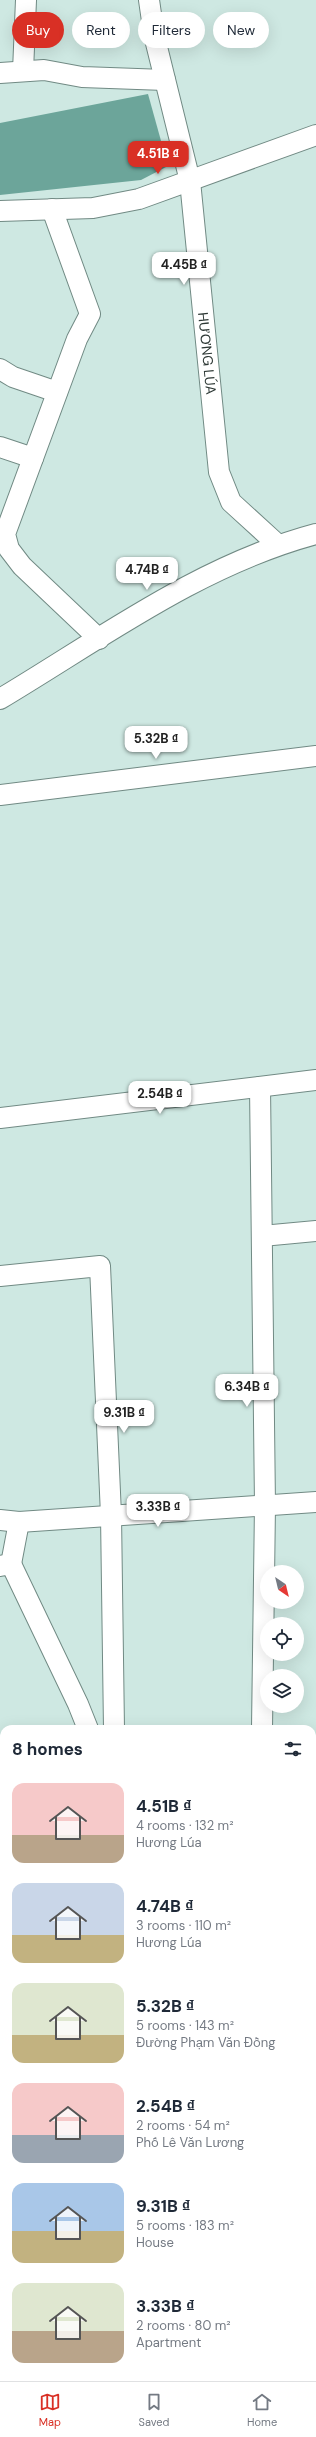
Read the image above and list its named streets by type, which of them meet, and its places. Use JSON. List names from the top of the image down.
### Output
{
  "streets": {
    "street": ["HƯƠNG LÚA"]
  },
  "north": "bottom right",
  "page": {
    "chip": [
      "Buy",
      "Rent",
      "Filters",
      "New"
    ],
    "price": [
      "4.51B ₫",
      "4.45B ₫",
      "4.74B ₫",
      "5.32B ₫",
      "2.54B ₫",
      "6.34B ₫",
      "9.31B ₫",
      "3.33B ₫"
    ],
    "heading": "8 homes",
    "list": [
      {
        "name": "4.51B ₫",
        "note": "4 rooms · 132 m² · Hương Lúa"
      },
      {
        "name": "4.74B ₫",
        "note": "3 rooms · 110 m² · Hương Lúa"
      },
      {
        "name": "5.32B ₫",
        "note": "5 rooms · 143 m² · Đường Phạm Văn Đồng"
      },
      {
        "name": "2.54B ₫",
        "note": "2 rooms · 54 m² · Phố Lê Văn Lương"
      },
      {
        "name": "9.31B ₫",
        "note": "5 rooms · 183 m² · House"
      },
      {
        "name": "3.33B ₫",
        "note": "2 rooms · 80 m² · Apartment"
      }
    ],
    "tabs": ["Map", "Saved", "Home"]
  }
}
